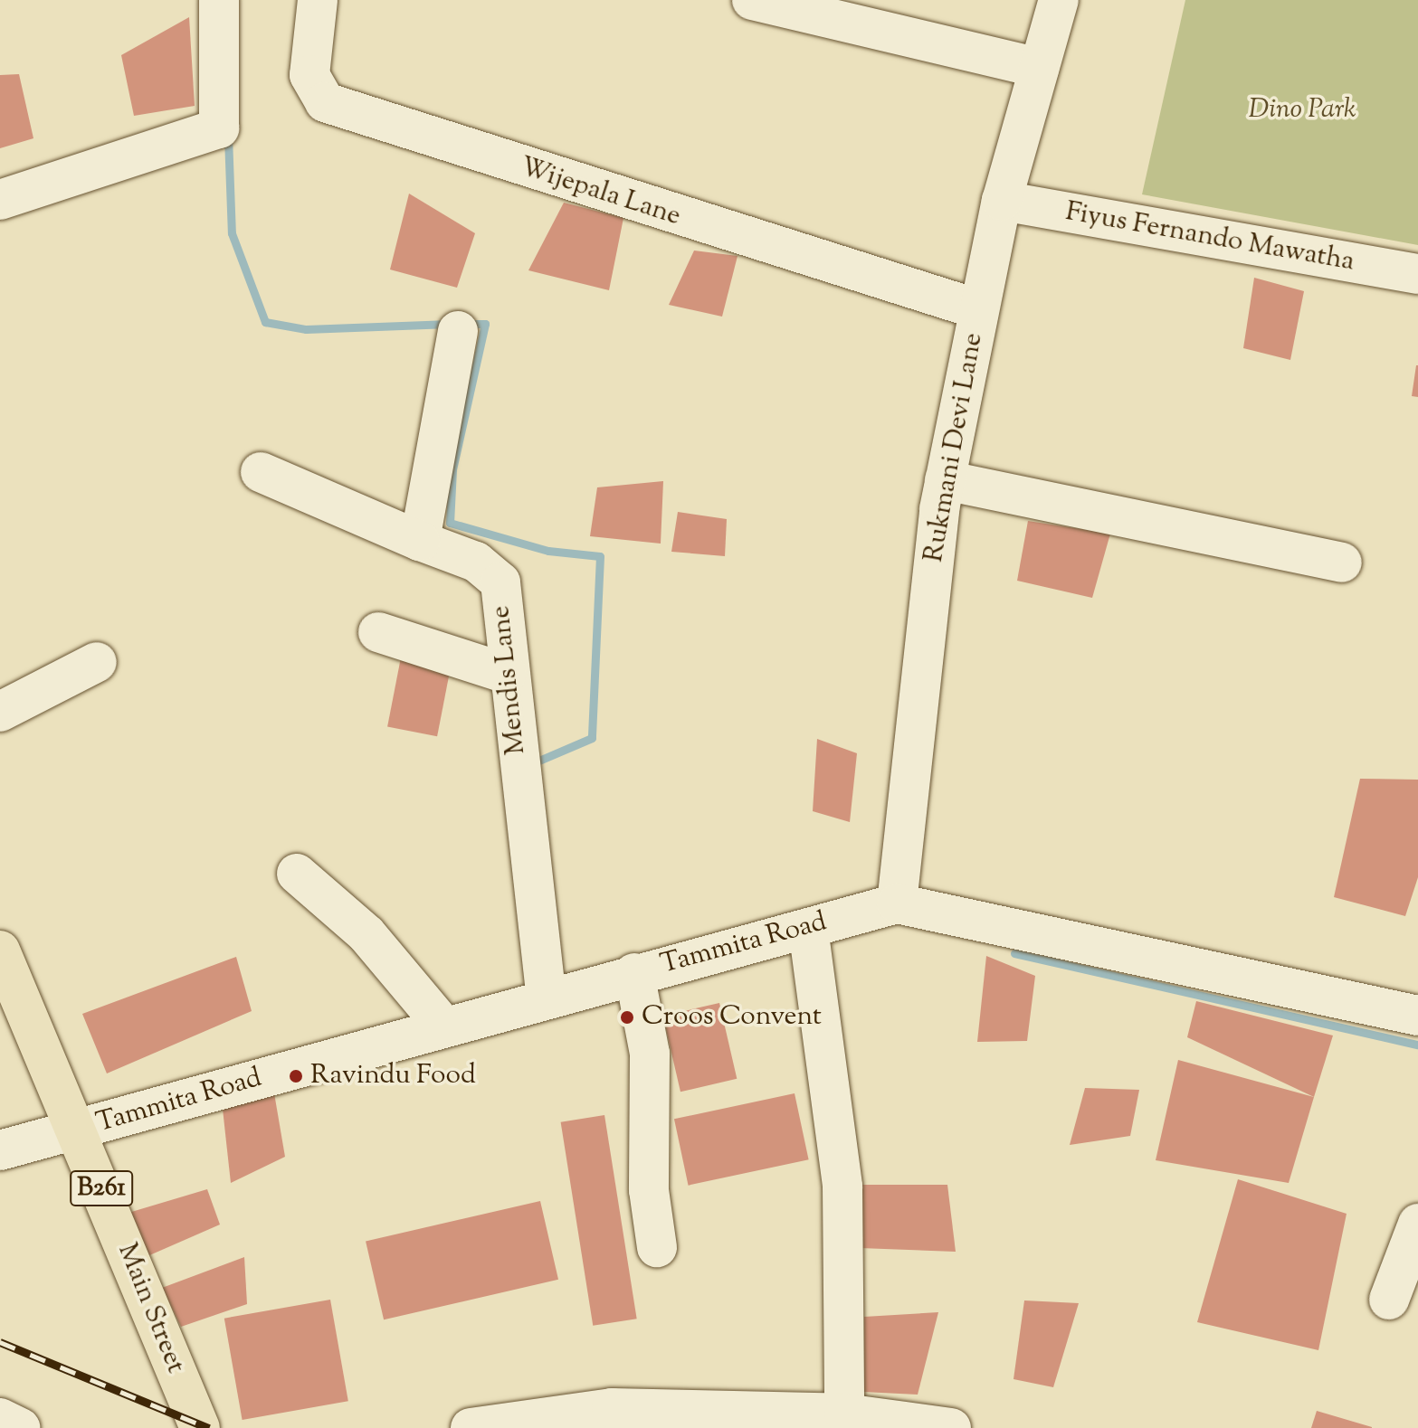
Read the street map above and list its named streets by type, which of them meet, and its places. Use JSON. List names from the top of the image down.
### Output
{
  "streets": {
    "main road": ["B261", "Main Street"],
    "street": [
      "Wijepala Lane",
      "Fiyus Fernando Mawatha",
      "Rukmani Devi Lane",
      "Mendis Lane",
      "Tammita Road"
    ]
  },
  "crossings": [
    ["Wijepala Lane", "Rukmani Devi Lane"],
    ["Fiyus Fernando Mawatha", "Rukmani Devi Lane"],
    ["Rukmani Devi Lane", "Tammita Road"],
    ["Mendis Lane", "Tammita Road"],
    ["Tammita Road", "Main Street"]
  ],
  "parks": ["Dino Park"],
  "places": ["Croos Convent", "Ravindu Food"]
}
